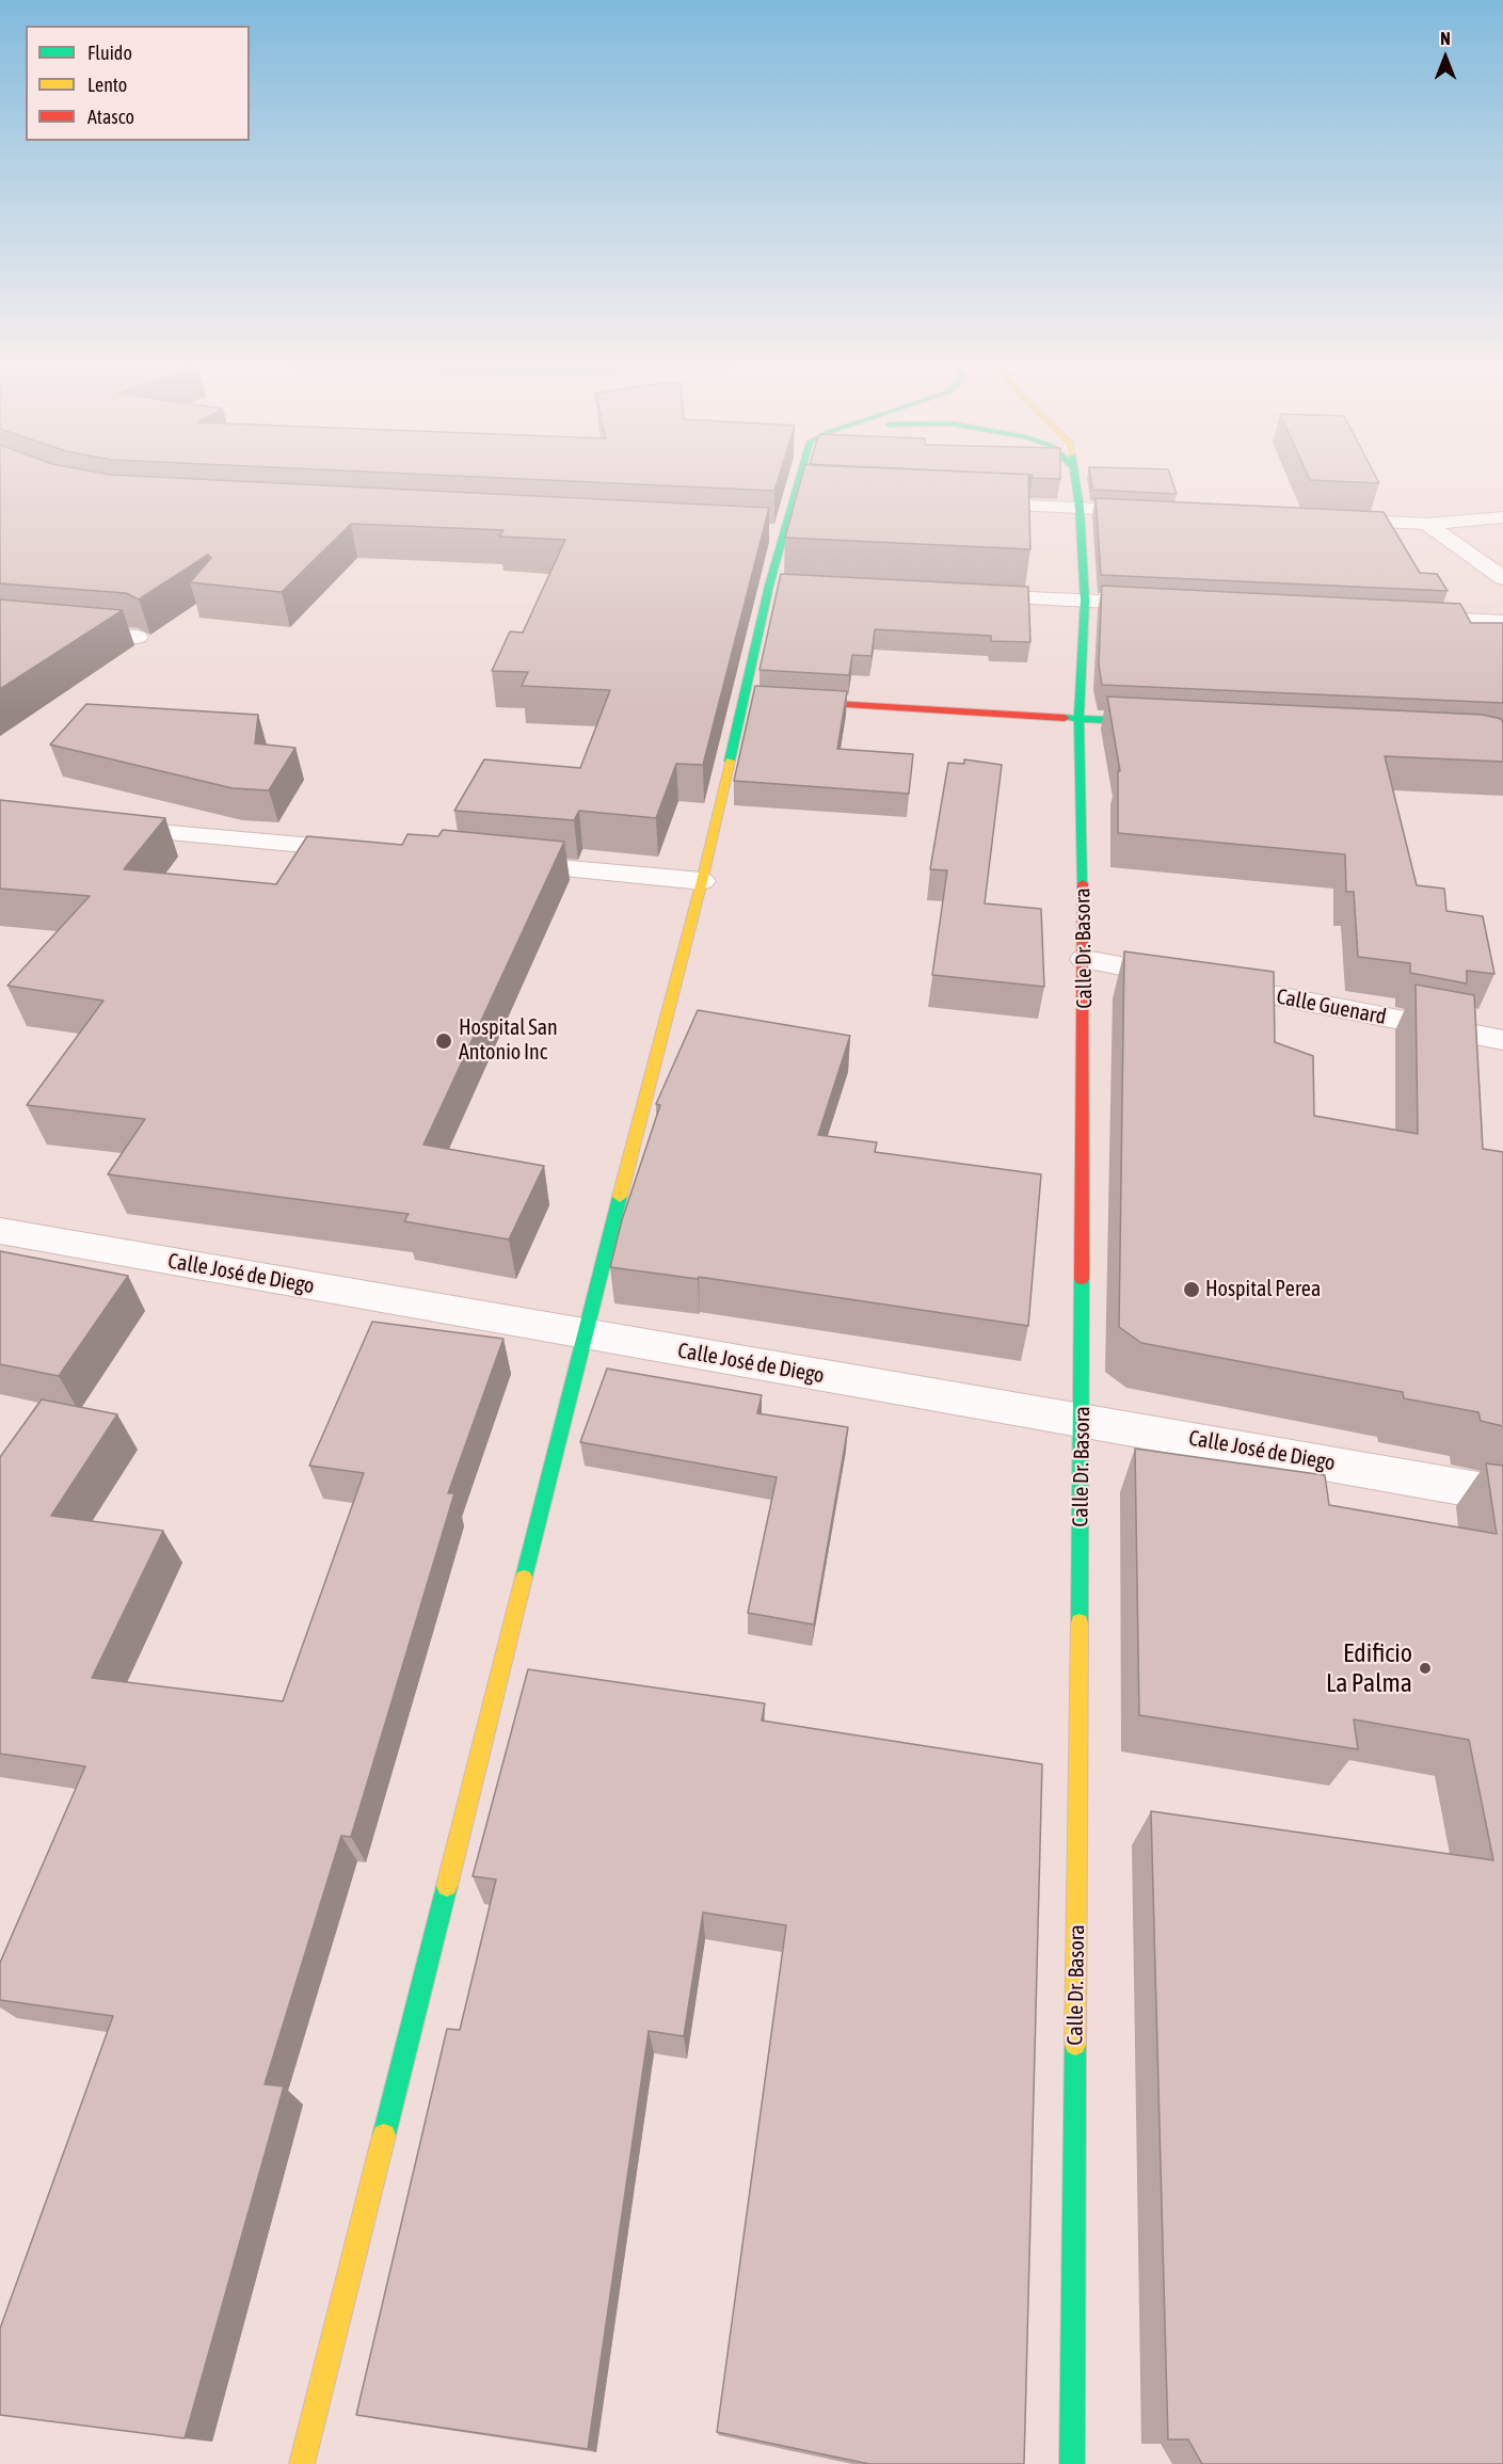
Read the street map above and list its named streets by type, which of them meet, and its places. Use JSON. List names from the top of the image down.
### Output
{
  "streets": {
    "main road": ["Calle Dr. Basora"],
    "street": ["Calle Guenard", "Calle José de Diego"]
  },
  "crossings": [
    ["Calle Dr. Basora", "Calle Guenard"],
    ["Calle Dr. Basora", "Calle José de Diego"]
  ],
  "places": ["Hospital San Antonio Inc", "Hospital Perea", "Edificio La Palma"],
  "legend": ["Fluido", "Lento", "Atasco"],
  "north": "top"
}
